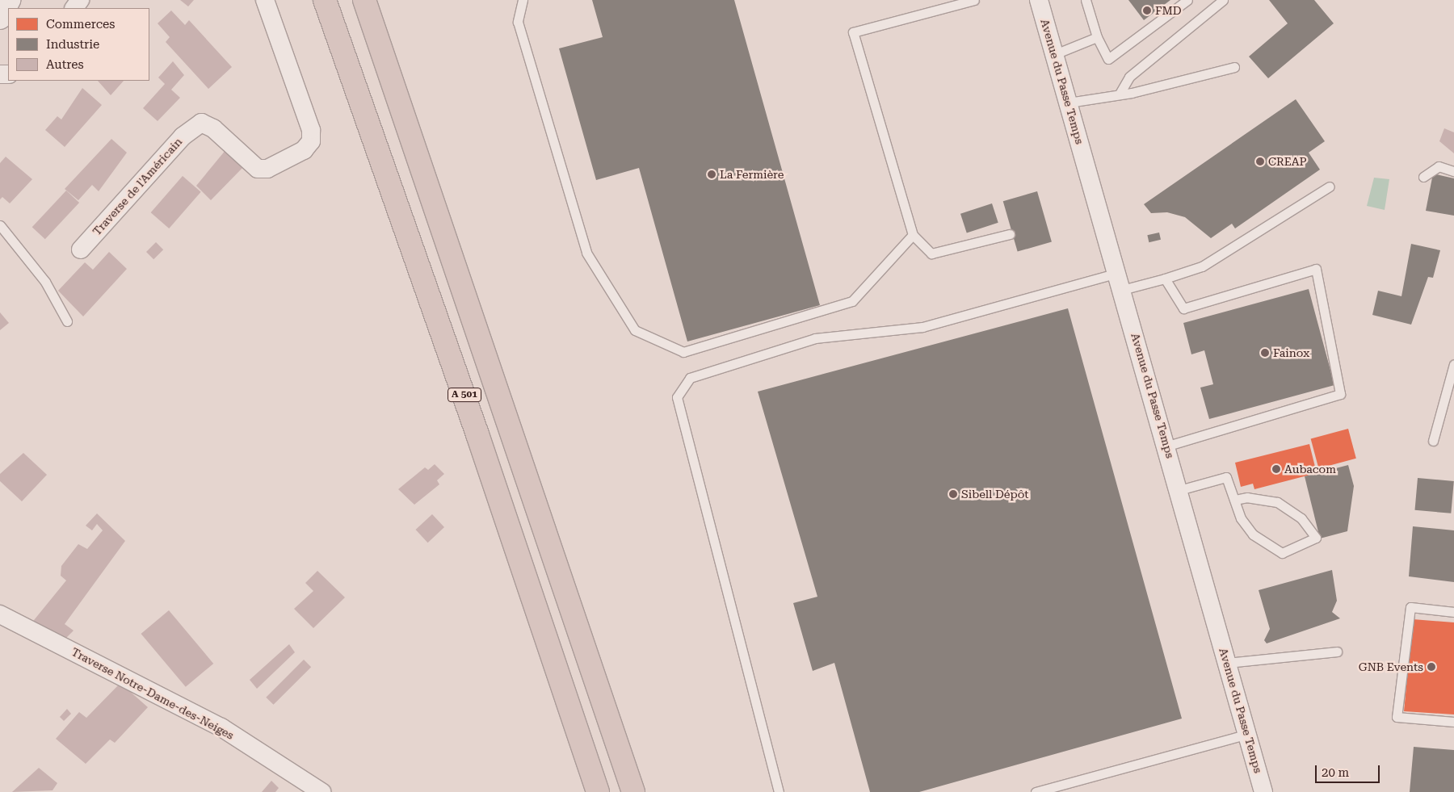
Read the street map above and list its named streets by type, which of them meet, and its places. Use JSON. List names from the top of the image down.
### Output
{
  "streets": {
    "highway": ["A 501"],
    "street": ["Avenue du Passe Temps", "Traverse de l'Américain", "Traverse Notre-Dame-des-Neiges"]
  },
  "places": [
    "FMD",
    "CREAP",
    "La Fermière",
    "Fainox",
    "Aubacom",
    "Sibell Dépôt",
    "GNB Events"
  ],
  "legend": ["Commerces", "Industrie", "Autres"],
  "scale_bar": "20 m"
}
